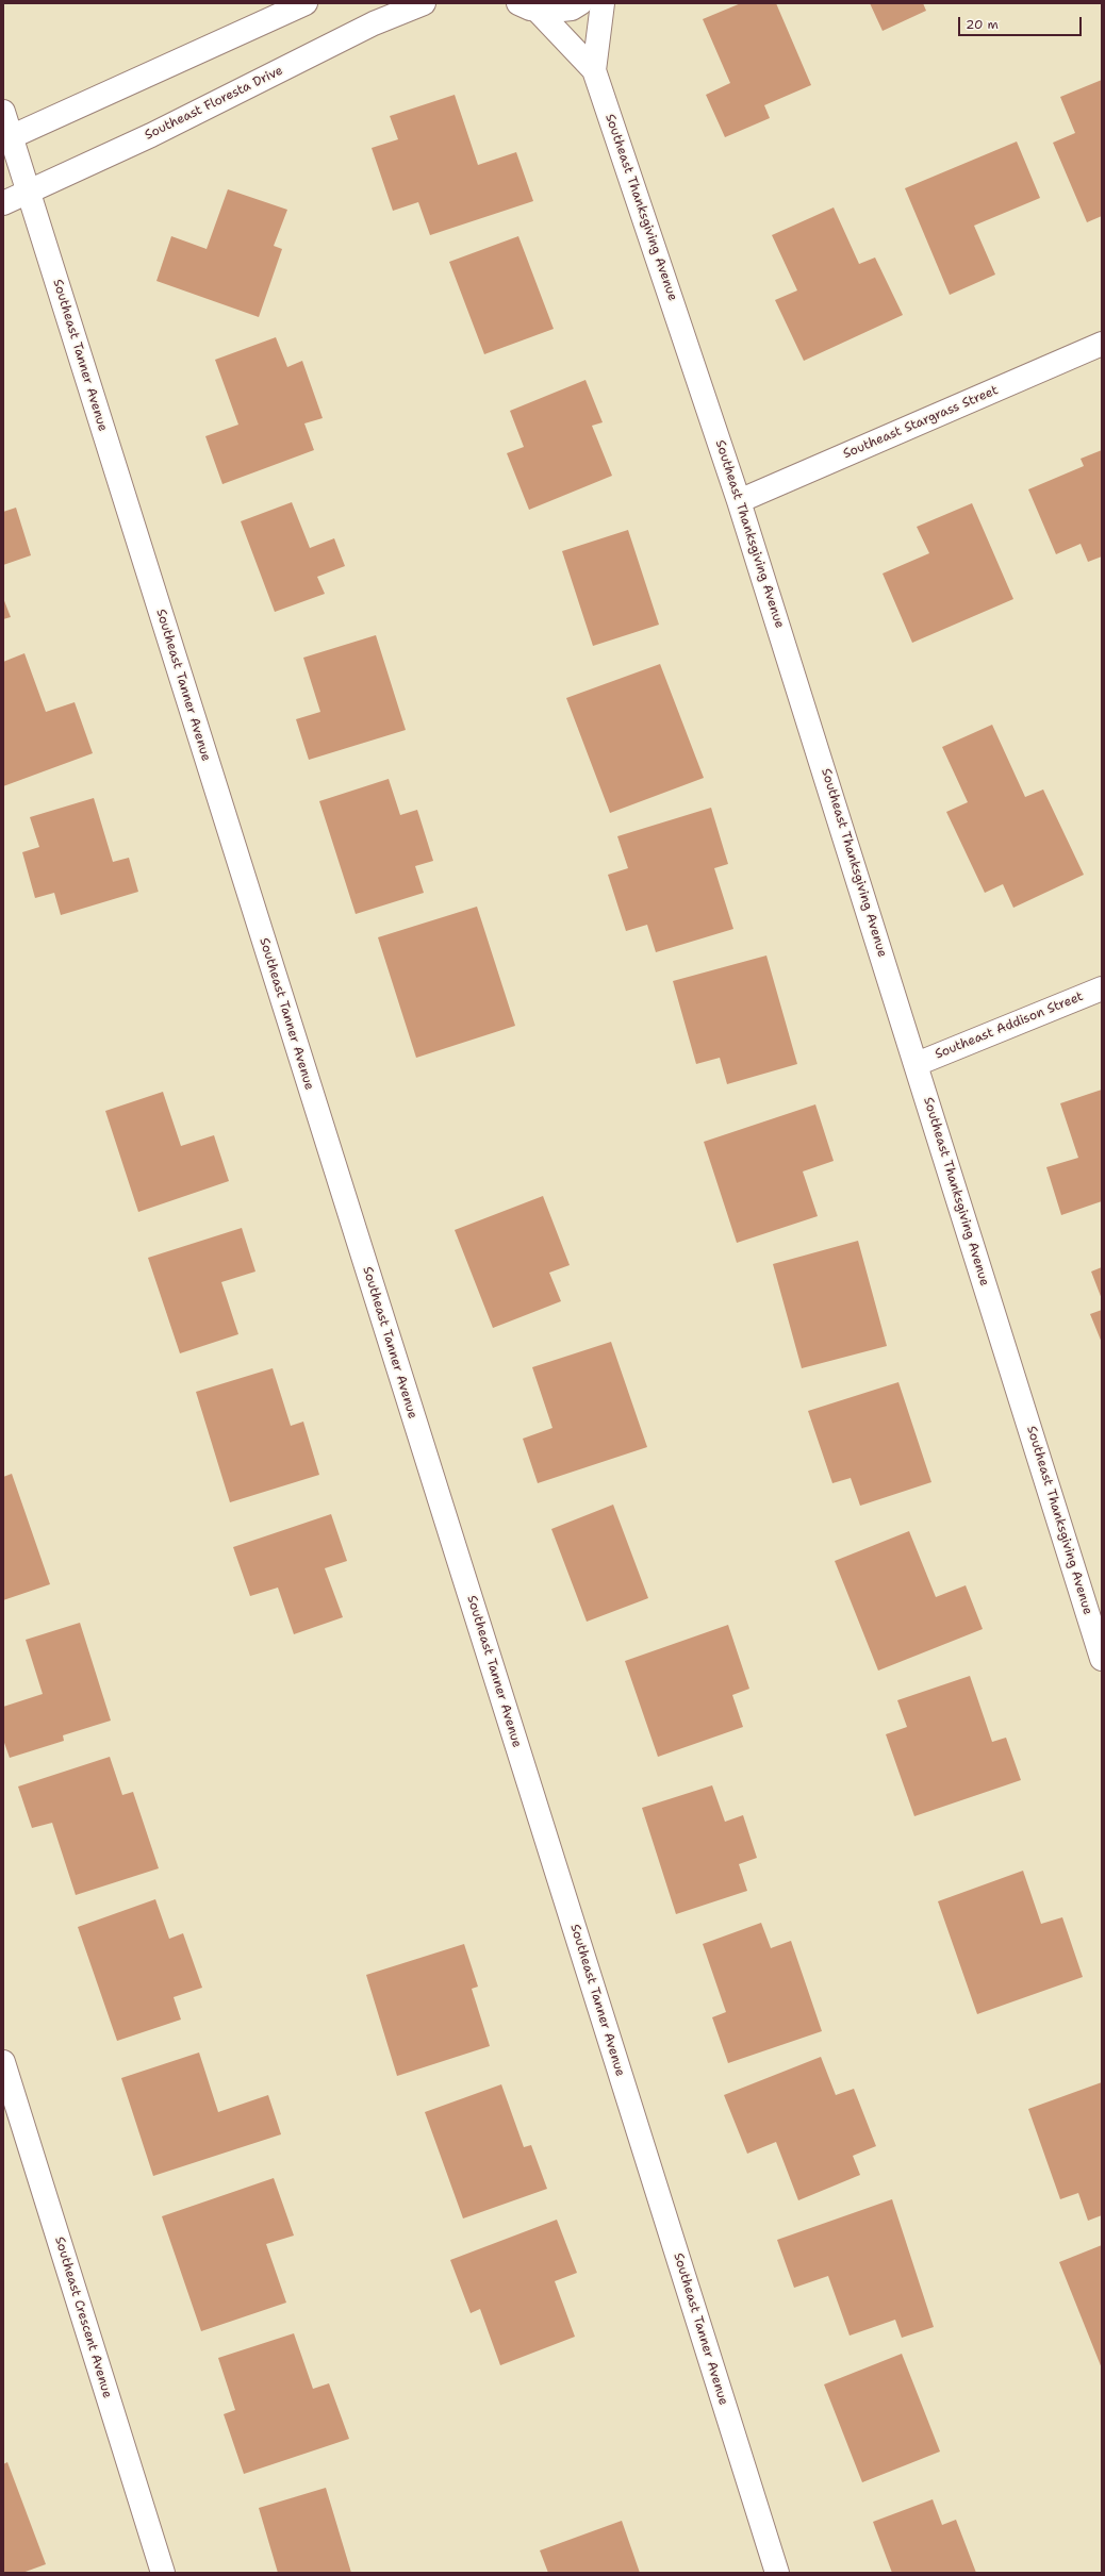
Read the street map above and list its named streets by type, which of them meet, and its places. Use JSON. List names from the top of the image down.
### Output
{
  "streets": {
    "street": [
      "Southeast Floresta Drive",
      "Southeast Thanksgiving Avenue",
      "Southeast Tanner Avenue",
      "Southeast Stargrass Street",
      "Southeast Addison Street",
      "Southeast Crescent Avenue"
    ]
  },
  "crossings": [
    ["Southeast Floresta Drive", "Southeast Tanner Avenue"],
    ["Southeast Thanksgiving Avenue", "Southeast Stargrass Street"],
    ["Southeast Thanksgiving Avenue", "Southeast Addison Street"]
  ],
  "scale_bar": "20 m"
}
